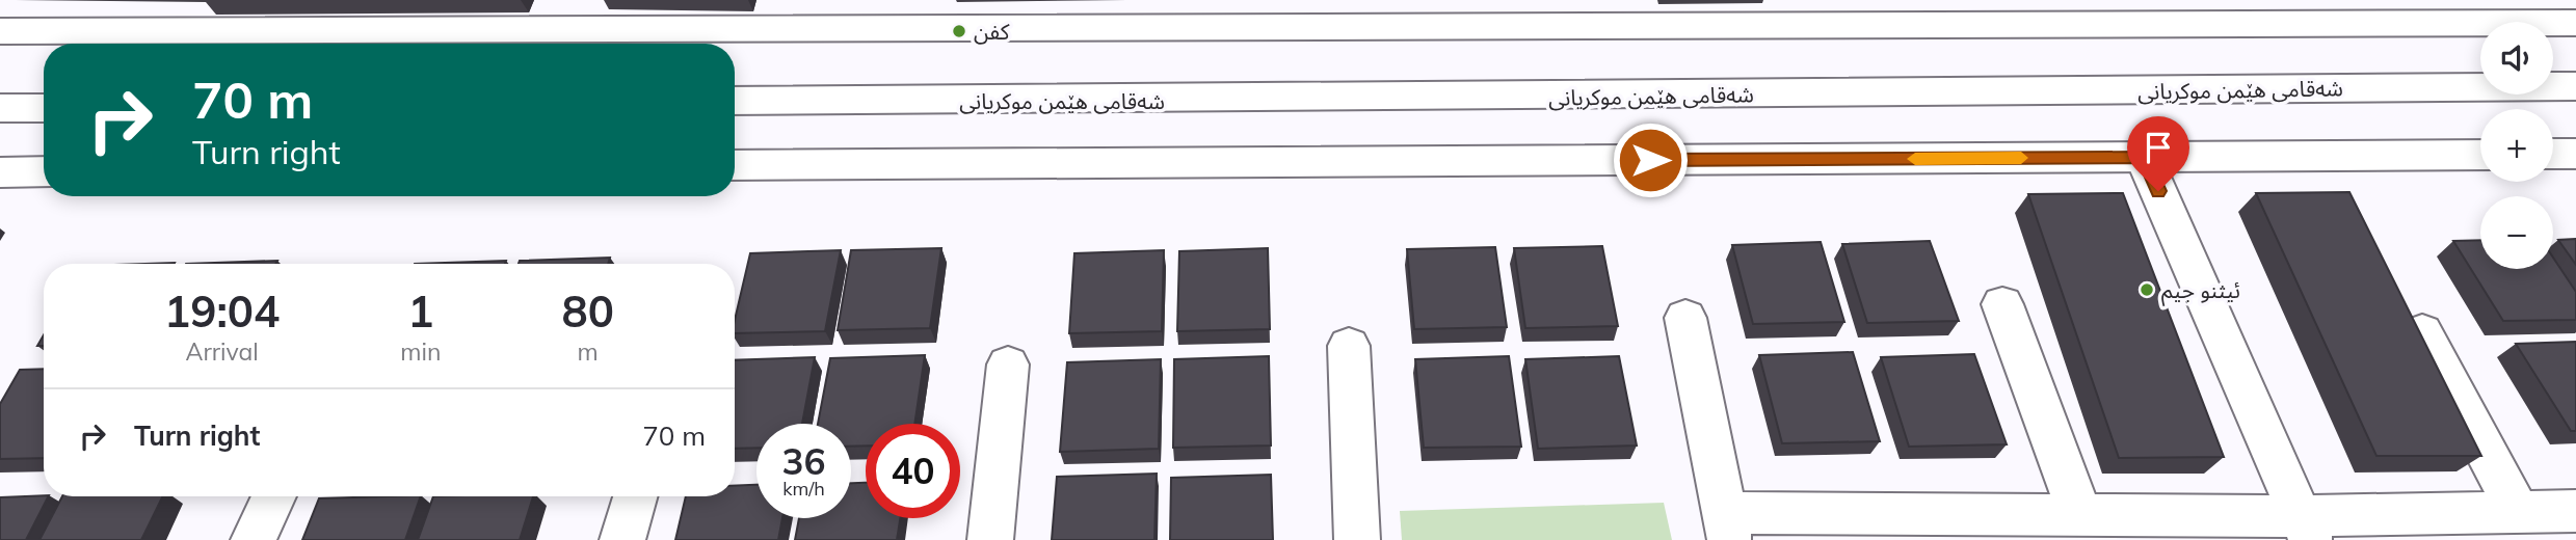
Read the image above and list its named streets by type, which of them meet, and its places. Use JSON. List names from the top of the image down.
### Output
{
  "streets": {
    "street": ["شەقامی هێمن موکریانی"]
  },
  "places": ["كفن", "ئيثنو جيم"],
  "page": {
    "map_buttons": ["+", "−"],
    "turn": ["70 m", "Turn right"],
    "eta": [
      "19:04",
      "Arrival",
      "1",
      "min",
      "80",
      "m"
    ],
    "list": [
      {
        "name": "Turn right",
        "value": "70 m"
      }
    ],
    "speed": "36 km/h",
    "limit": "40"
  }
}
